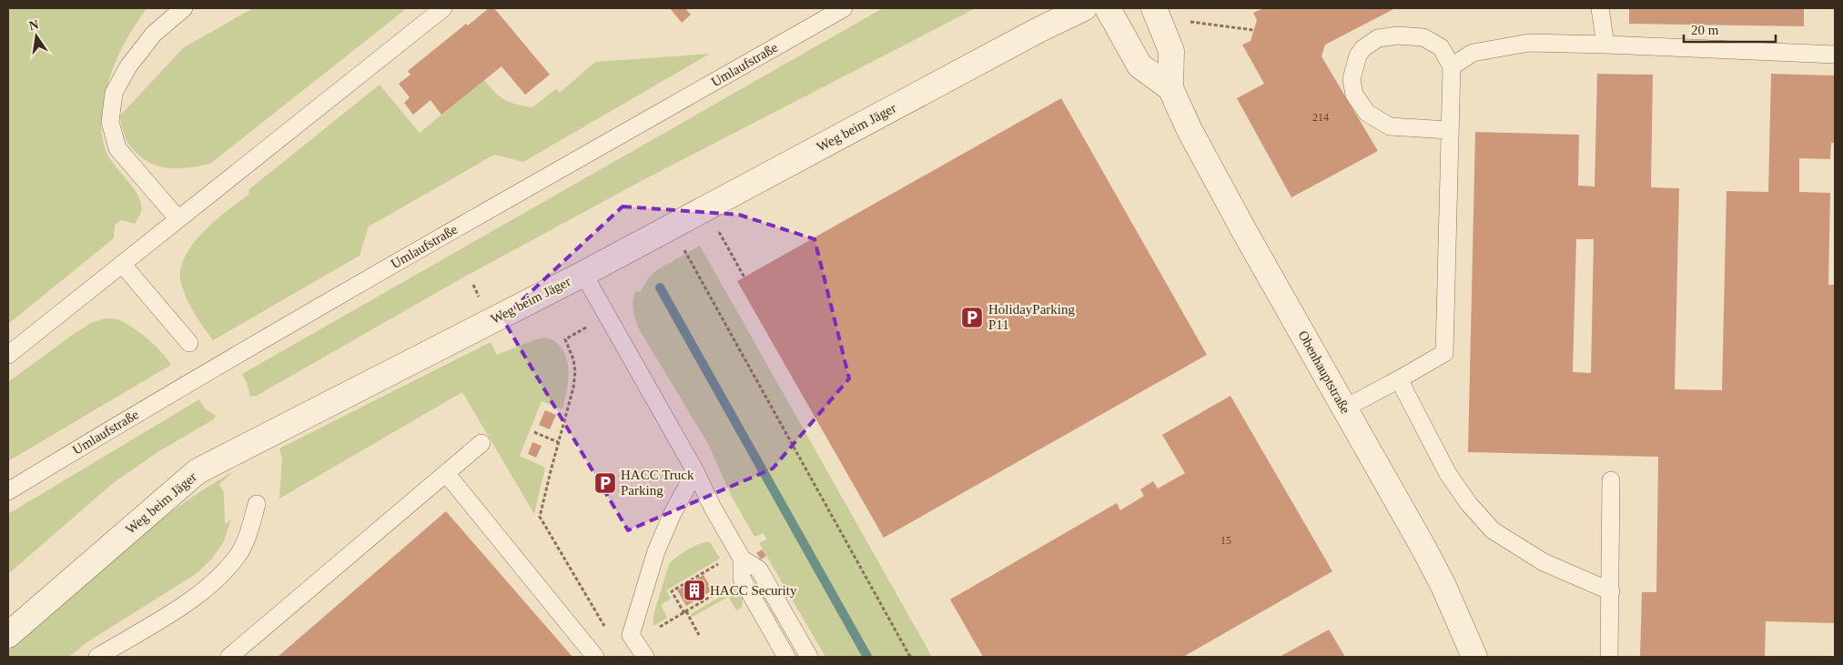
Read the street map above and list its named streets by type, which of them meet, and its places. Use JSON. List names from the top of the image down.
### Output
{
  "streets": {
    "street": ["Weg beim Jäger", "Obenhauptstraße"],
    "lane": ["Umlaufstraße"]
  },
  "places": {
    "parking": ["HolidayParking P11", "HACC Truck Parking"],
    "building": ["HACC Security"]
  },
  "house_numbers": ["214", "15"],
  "scale_bar": "20 m",
  "north": "top"
}
